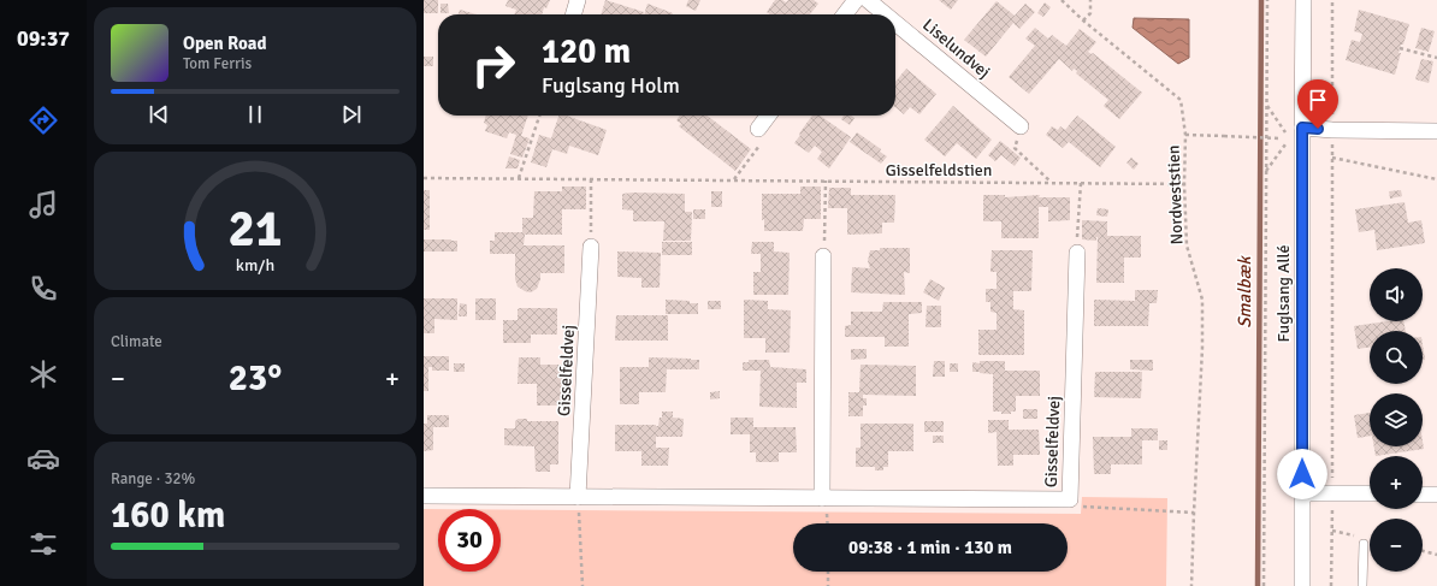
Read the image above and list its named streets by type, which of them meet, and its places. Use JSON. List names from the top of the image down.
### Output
{
  "streets": {
    "street": ["Liselundvej", "Fuglsang Allé", "Gisselfeldvej"],
    "path": ["Gisselfeldstien", "Nordveststien"]
  },
  "crossings": [
    ["Gisselfeldstien", "Nordveststien"]
  ],
  "water": ["Smalbæk"],
  "page": {
    "tabs": "09:37",
    "turn": ["120 m", "Fuglsang Holm"],
    "song": ["Open Road", "Tom Ferris"],
    "map_buttons": ["+", "−"],
    "tile": [
      "Climate",
      ["Range · 32%", "160 km"]
    ],
    "heat": ["−", "23°", "+"],
    "limit": "30",
    "trip": "09:38 · 1 min · 130 m",
    "gauge": ["21", "km/h"]
  }
}
